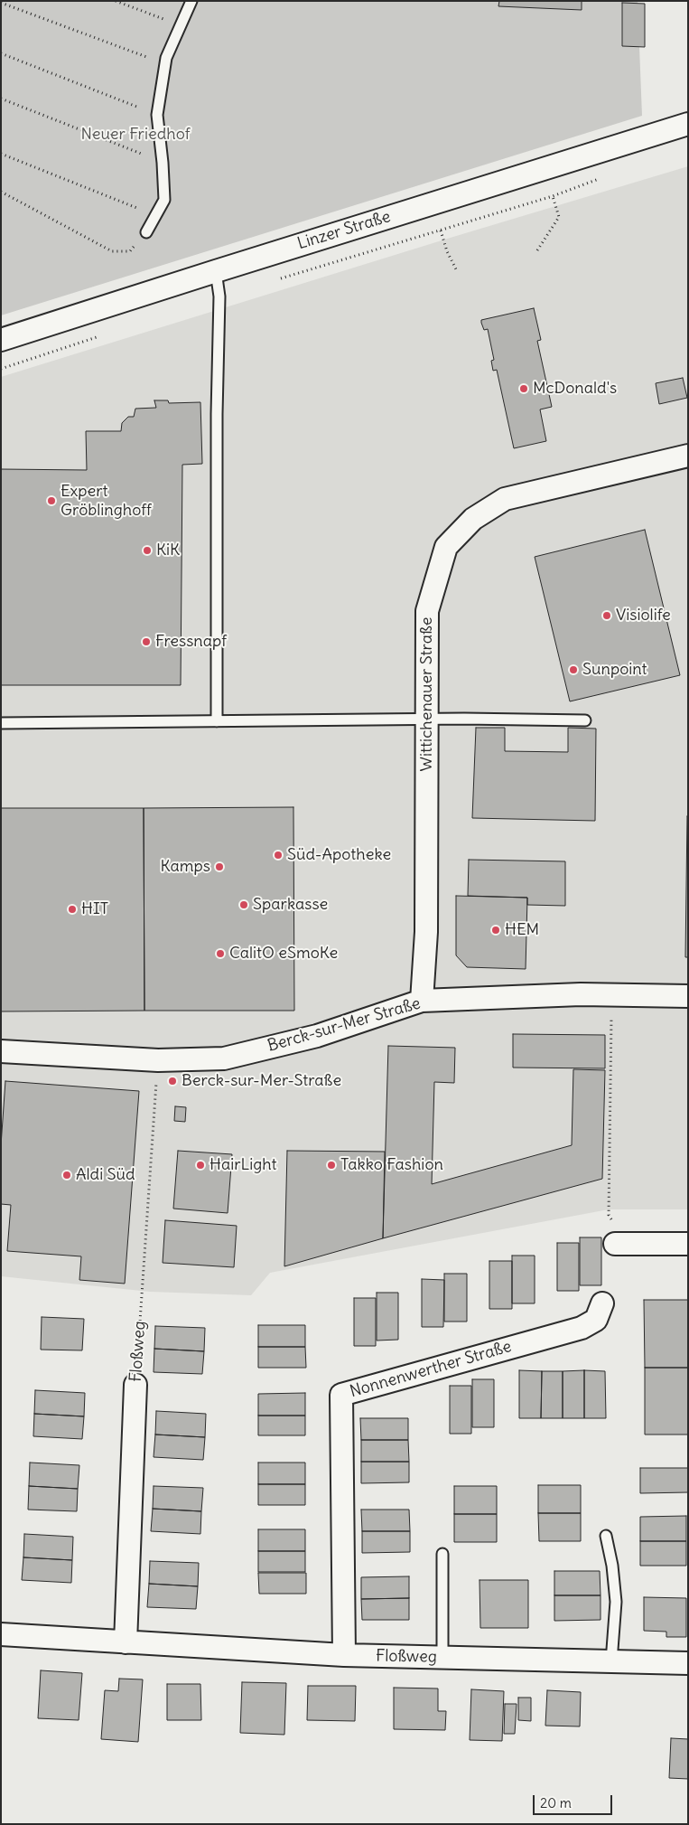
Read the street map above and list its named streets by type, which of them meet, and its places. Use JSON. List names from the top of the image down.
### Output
{
  "streets": {
    "street": [
      "Linzer Straße",
      "Wittichenauer Straße",
      "Berck-sur-Mer Straße",
      "Floßweg",
      "Nonnenwerther Straße"
    ]
  },
  "crossings": [
    ["Wittichenauer Straße", "Berck-sur-Mer Straße"],
    ["Berck-sur-Mer Straße", "Floßweg"],
    ["Floßweg", "Nonnenwerther Straße"]
  ],
  "parks": ["Neuer Friedhof"],
  "places": [
    "McDonald's",
    "Expert Gröblinghoff",
    "KiK",
    "Visiolife",
    "Fressnapf",
    "Sunpoint",
    "Süd-Apotheke",
    "Kamps",
    "Sparkasse",
    "HIT",
    "HEM",
    "CalitO eSmoKe",
    "Berck-sur-Mer-Straße",
    "HairLight",
    "Takko Fashion",
    "Aldi Süd"
  ],
  "scale_bar": "20 m"
}
